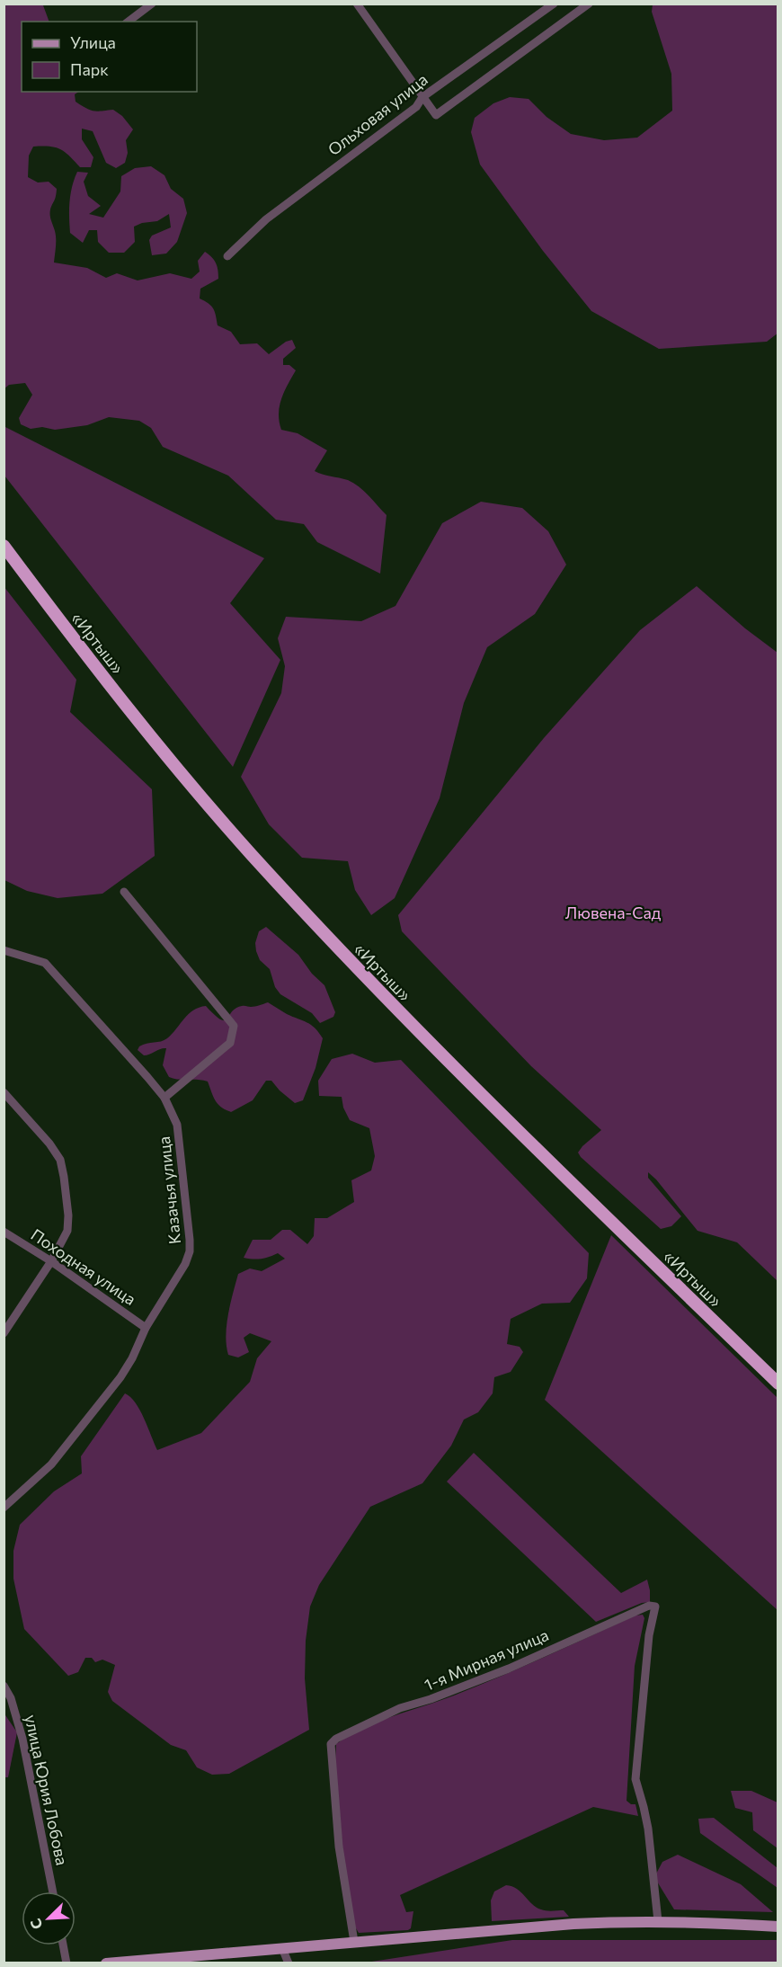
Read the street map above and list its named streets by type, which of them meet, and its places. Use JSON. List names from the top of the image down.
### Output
{
  "streets": {
    "highway": ["«Иртыш»"],
    "street": [
      "Ольховая улица",
      "Казачья улица",
      "Походная улица",
      "1-я Мирная улица",
      "улица Юрия Лобова"
    ]
  },
  "crossings": [
    ["Казачья улица", "Походная улица"]
  ],
  "parks": ["Лювена-Сад"],
  "legend": ["Улица", "Парк"],
  "north": "bottom left"
}
